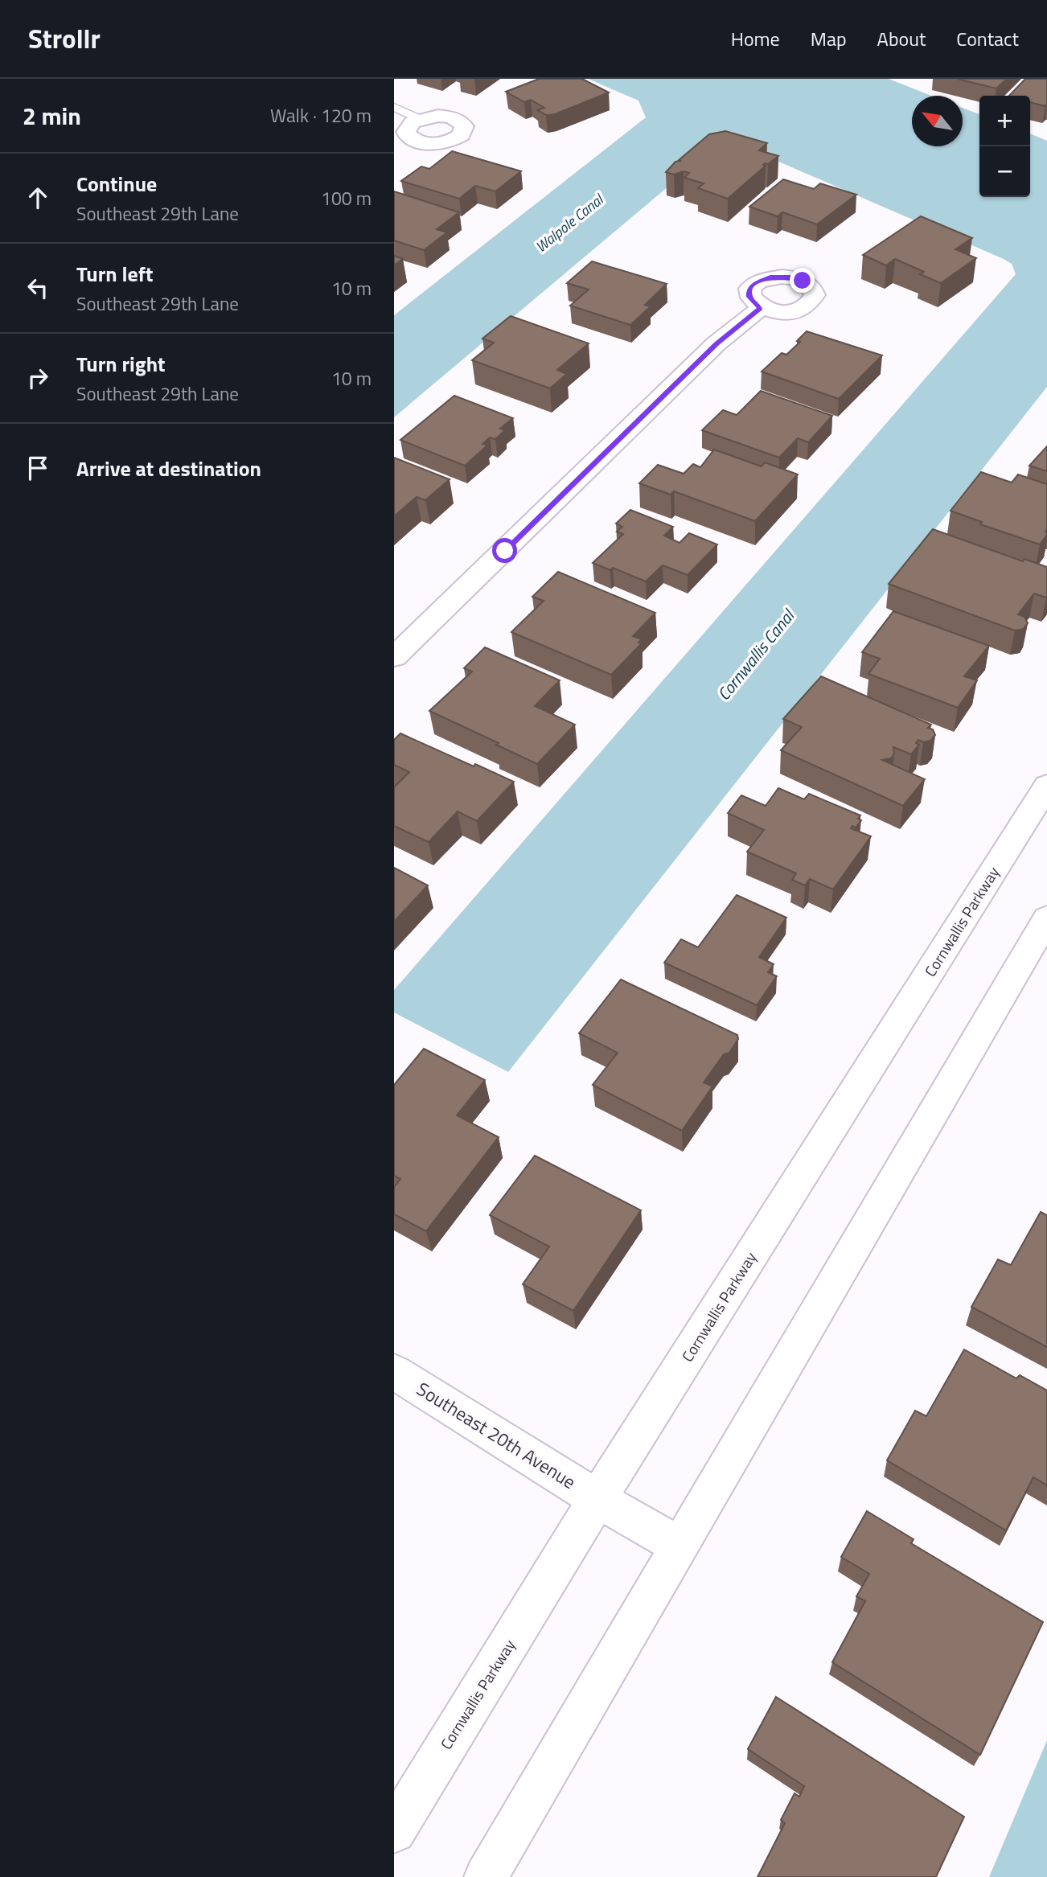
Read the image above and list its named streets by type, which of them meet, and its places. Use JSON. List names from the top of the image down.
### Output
{
  "streets": {
    "street": ["Cornwallis Parkway", "Southeast 20th Avenue"]
  },
  "crossings": [
    ["Cornwallis Parkway", "Southeast 20th Avenue"]
  ],
  "water": ["Walpole Canal", "Cornwallis Canal"],
  "north": "top left",
  "page": {
    "header": "Strollr",
    "nav": [
      "Home",
      "Map",
      "About",
      "Contact"
    ],
    "heading": ["2 min", "Walk · 120 m"],
    "map_buttons": ["+", "−"],
    "list": [
      ["Continue", "Southeast 29th Lane", "100 m"],
      ["Turn left", "Southeast 29th Lane", "10 m"],
      ["Turn right", "Southeast 29th Lane", "10 m"],
      "Arrive at destination"
    ]
  }
}
